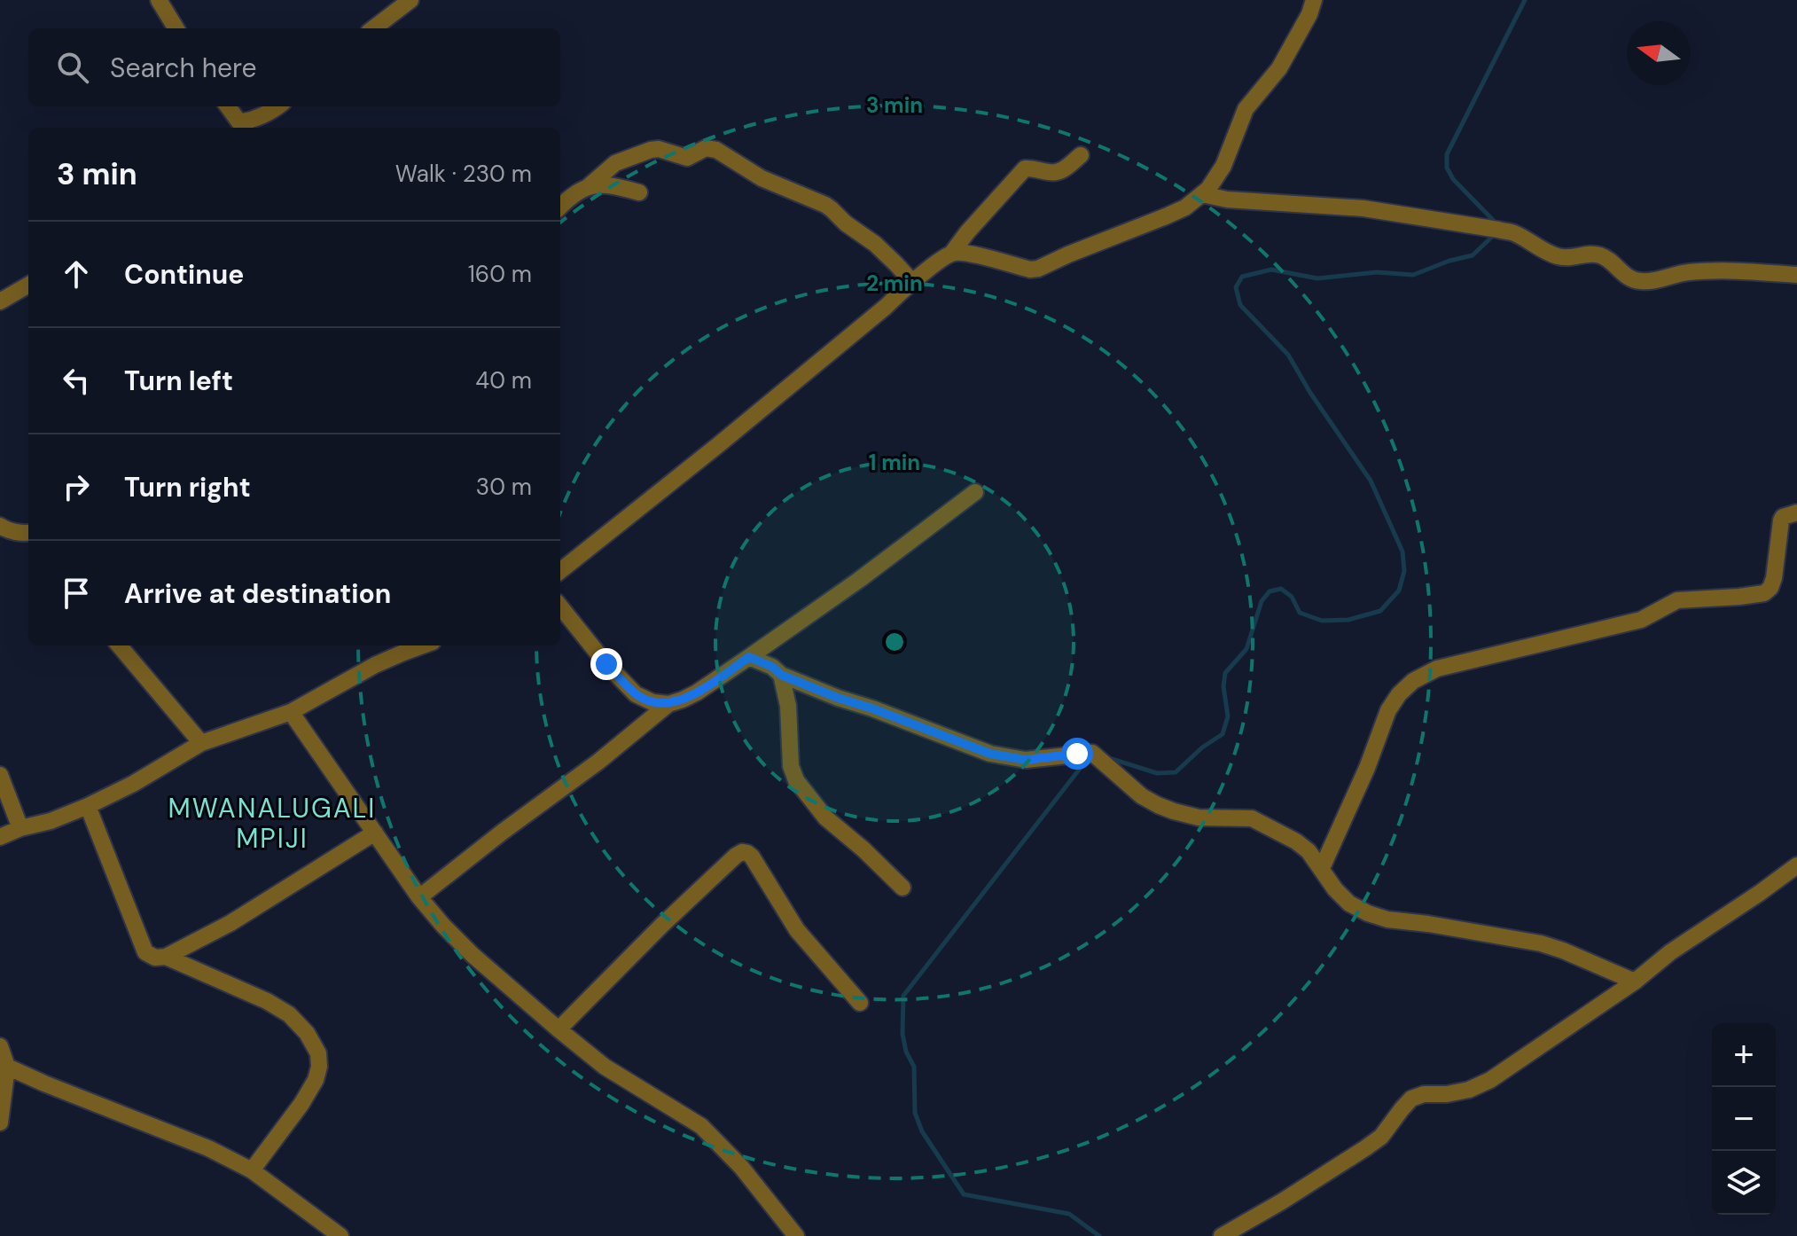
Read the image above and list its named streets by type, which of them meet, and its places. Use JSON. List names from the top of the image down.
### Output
{
  "districts": ["MWANALUGALI MPIJI"],
  "north": "left",
  "page": {
    "search": "Search here",
    "heading": ["3 min", "Walk · 230 m"],
    "list": [
      ["Continue", "160 m"],
      ["Turn left", "40 m"],
      ["Turn right", "30 m"],
      "Arrive at destination"
    ],
    "map_buttons": ["+", "−"]
  },
  "rings": ["3 min", "2 min", "1 min"]
}
